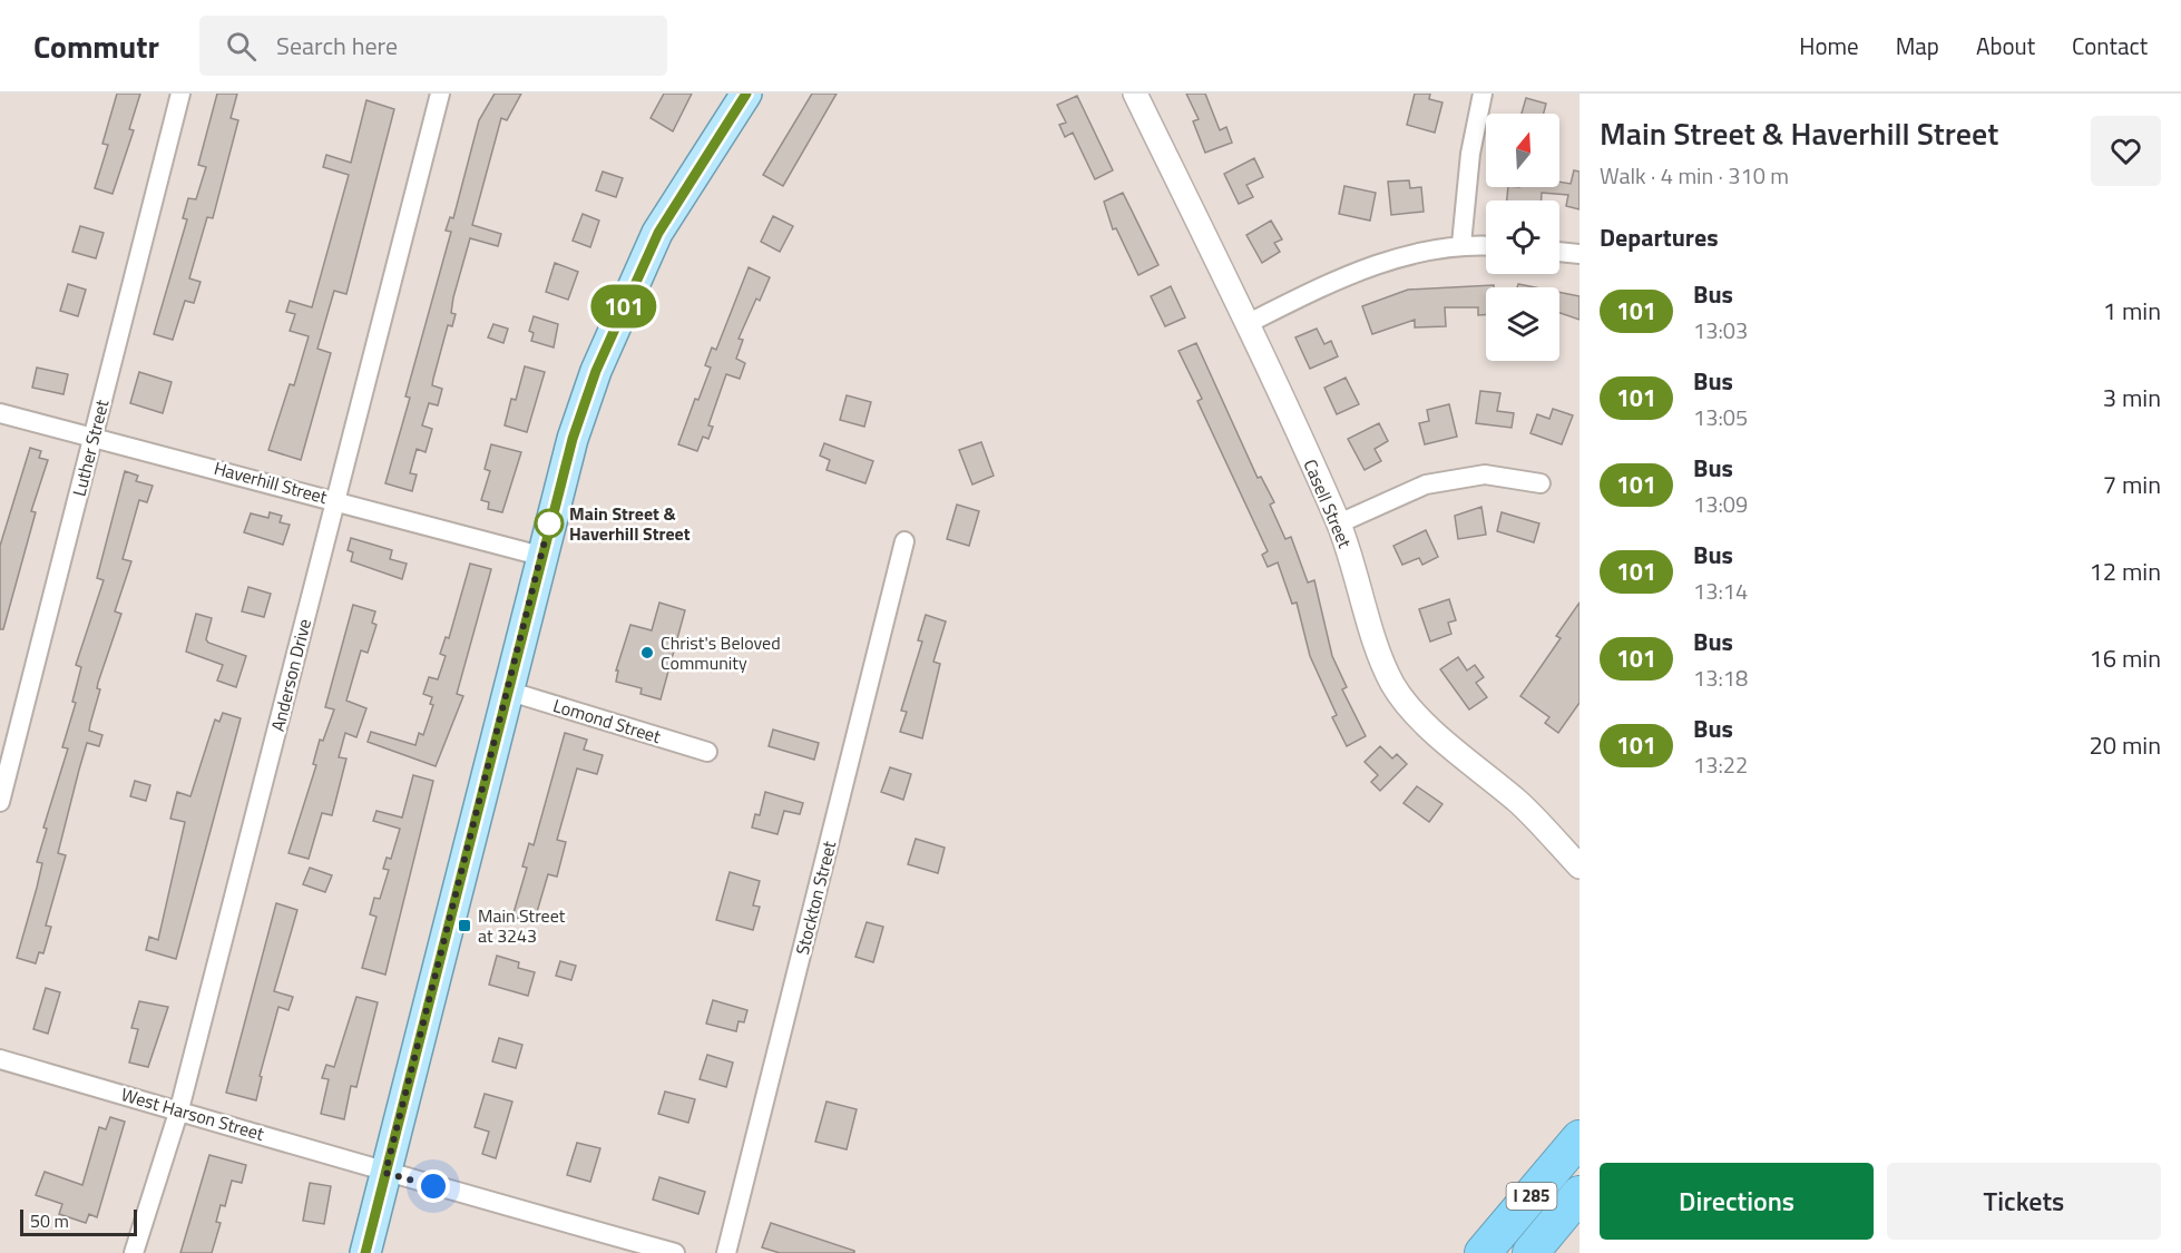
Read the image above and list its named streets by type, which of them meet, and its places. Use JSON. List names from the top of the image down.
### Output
{
  "streets": {
    "highway": ["I 285"],
    "street": [
      "Luther Street",
      "Haverhill Street",
      "Casell Street",
      "Anderson Drive",
      "Lomond Street",
      "Stockton Street",
      "West Harson Street"
    ]
  },
  "crossings": [
    ["Luther Street", "Haverhill Street"],
    ["Haverhill Street", "Anderson Drive"],
    ["Anderson Drive", "West Harson Street"]
  ],
  "places": {
    "other": ["Main Street & Haverhill Street", "Christ's Beloved Community"],
    "transit": ["Main Street at 3243"]
  },
  "lines": ["bus line 101"],
  "scale_bar": "50 m",
  "north": "top",
  "page": {
    "header": "Commutr",
    "search": "Search here",
    "nav": [
      "Home",
      "Map",
      "About",
      "Contact"
    ],
    "on_map": "101",
    "heading": [
      ["Main Street & Haverhill Street", "Walk · 4 min · 310 m"],
      "Departures"
    ],
    "list": [
      {
        "mark": "101",
        "name": "Bus",
        "note": "13:03",
        "value": "1 min"
      },
      {
        "mark": "101",
        "name": "Bus",
        "note": "13:05",
        "value": "3 min"
      },
      {
        "mark": "101",
        "name": "Bus",
        "note": "13:09",
        "value": "7 min"
      },
      {
        "mark": "101",
        "name": "Bus",
        "note": "13:14",
        "value": "12 min"
      },
      {
        "mark": "101",
        "name": "Bus",
        "note": "13:18",
        "value": "16 min"
      },
      {
        "mark": "101",
        "name": "Bus",
        "note": "13:22",
        "value": "20 min"
      }
    ],
    "buttons": ["Directions", "Tickets"],
    "scale": "50 m"
  }
}
